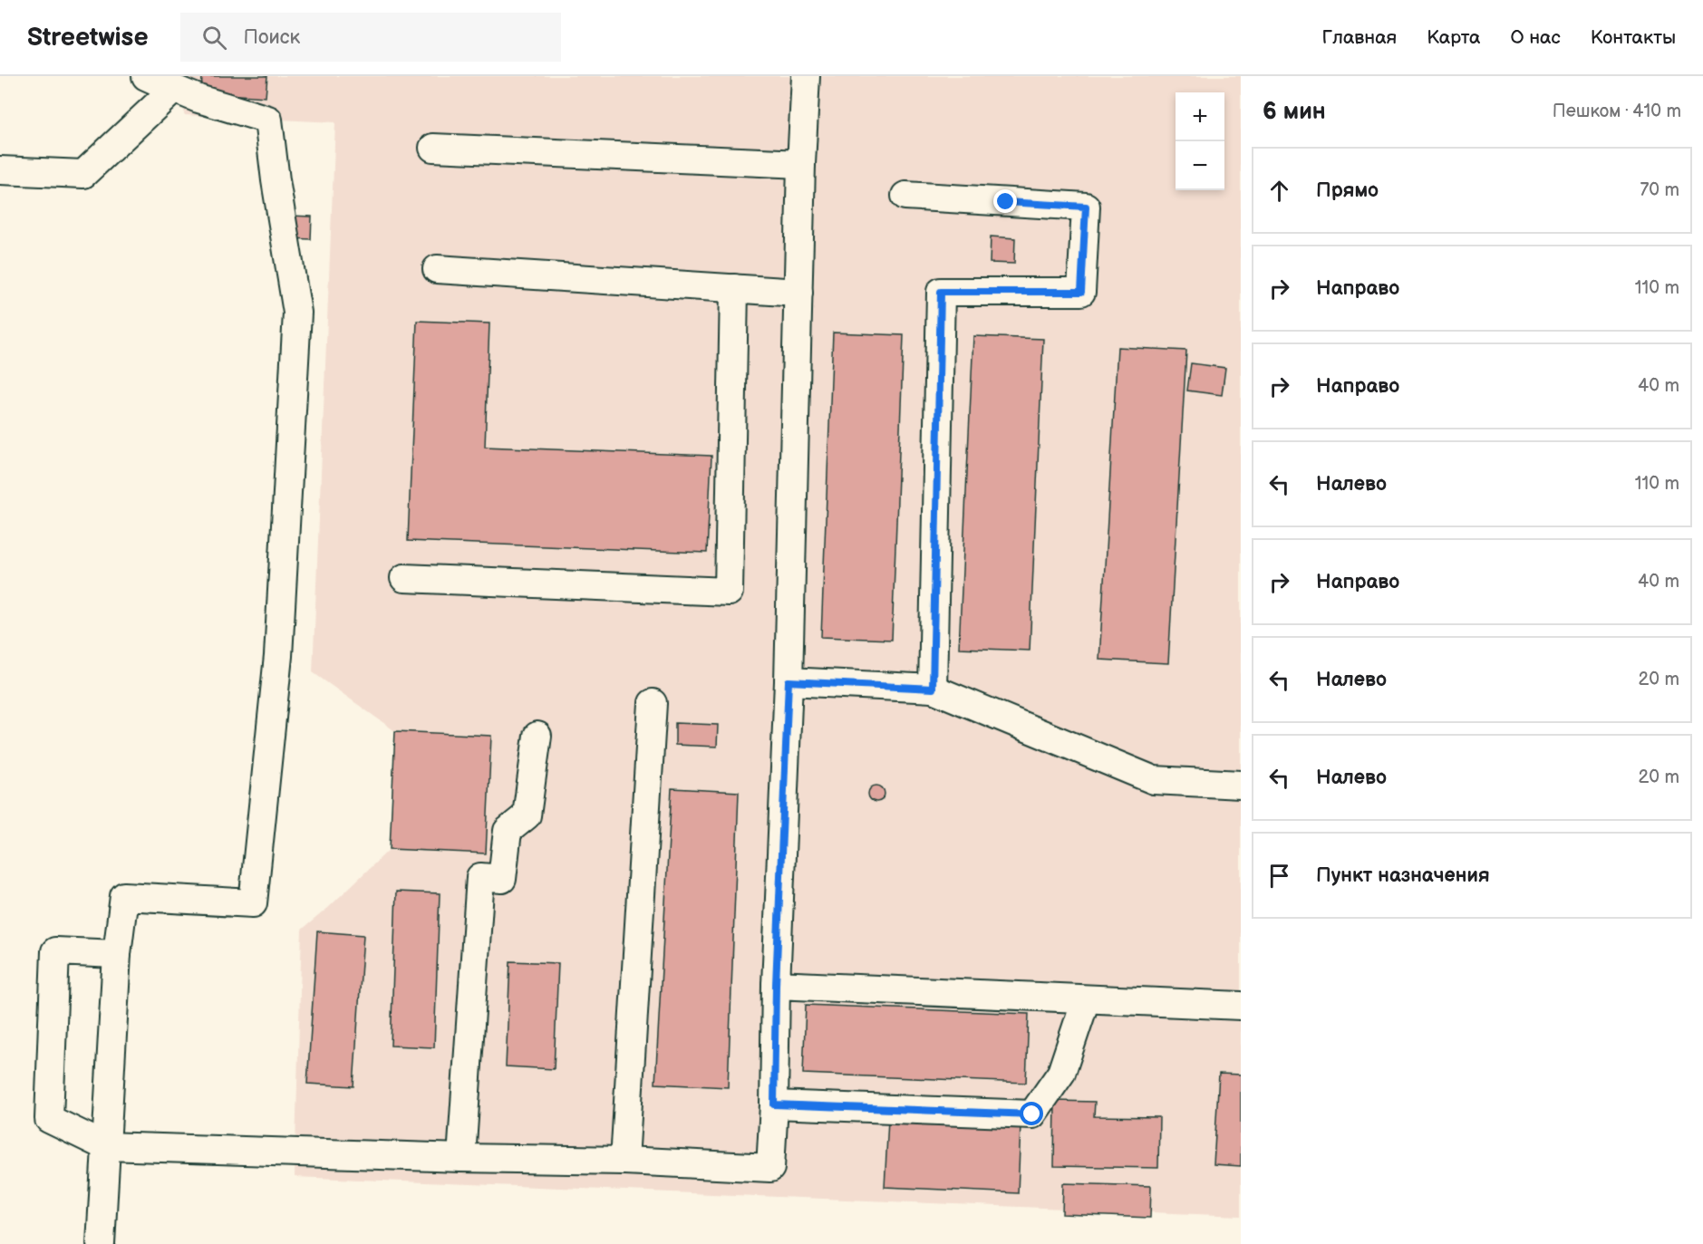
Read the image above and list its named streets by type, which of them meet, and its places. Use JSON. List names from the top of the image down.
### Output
{
  "page": {
    "header": "Streetwise",
    "search": "Поиск",
    "nav": [
      "Главная",
      "Карта",
      "О нас",
      "Контакты"
    ],
    "heading": ["6 мин", "Пешком · 410 m"],
    "map_buttons": ["+", "−"],
    "list": [
      ["Прямо", "70 m"],
      ["Направо", "110 m"],
      ["Направо", "40 m"],
      ["Налево", "110 m"],
      ["Направо", "40 m"],
      ["Налево", "20 m"],
      ["Налево", "20 m"],
      "Пункт назначения"
    ]
  }
}
